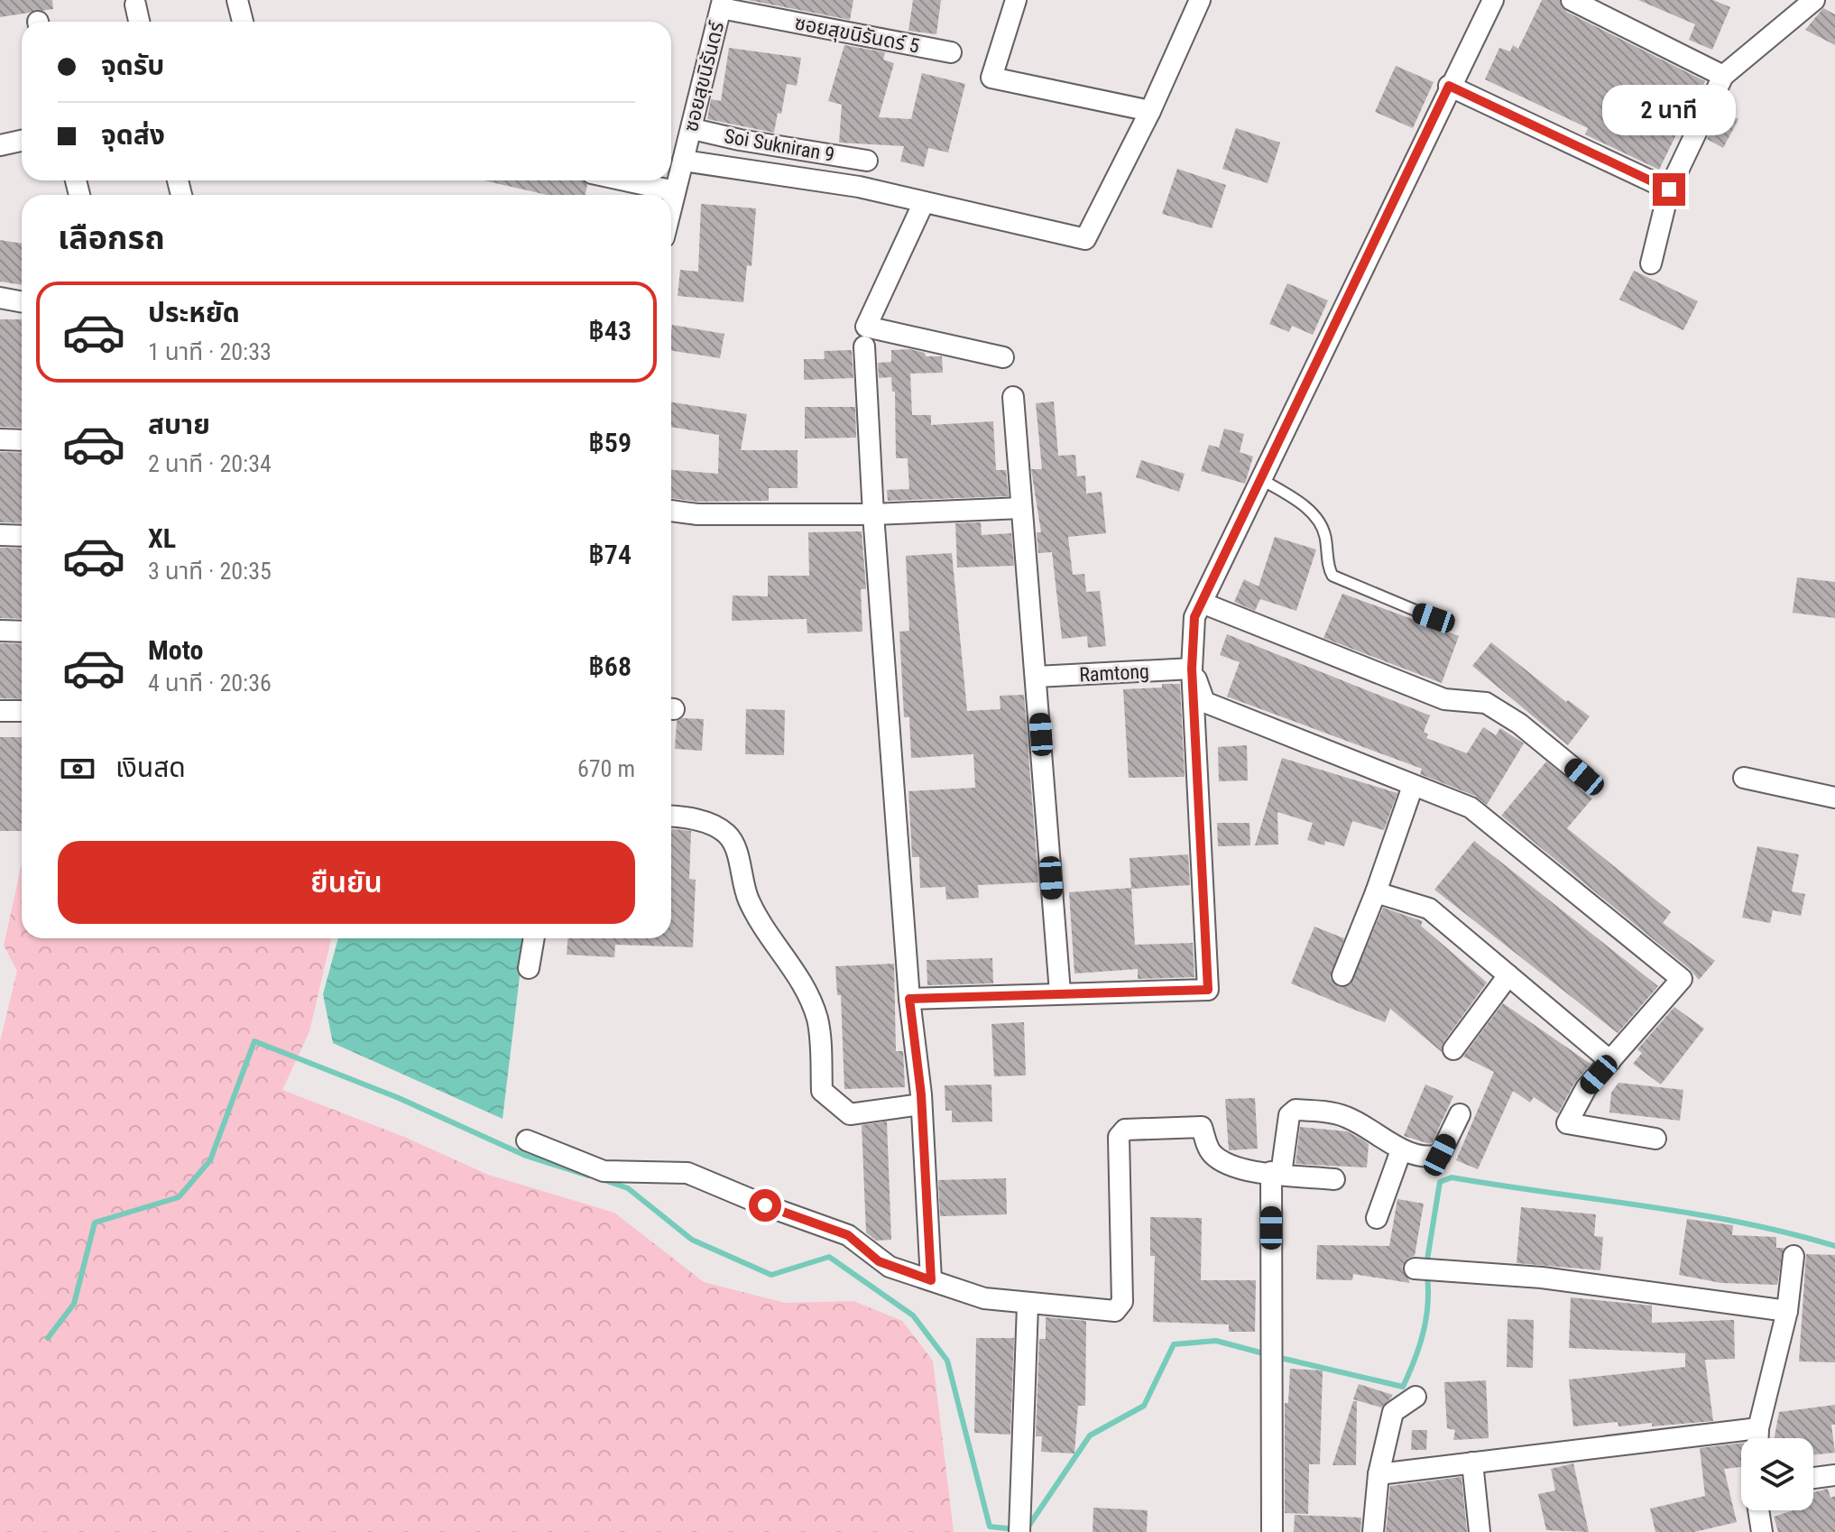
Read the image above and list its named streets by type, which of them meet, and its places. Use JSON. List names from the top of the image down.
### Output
{
  "streets": {
    "street": [
      "ซอยสุขนิรันดร์ 5",
      "ซอยสุขนิรันดร์",
      "Soi Sukniran 9",
      "Ramtong"
    ]
  },
  "crossings": [
    ["ซอยสุขนิรันดร์ 5", "ซอยสุขนิรันดร์"],
    ["ซอยสุขนิรันดร์", "Soi Sukniran 9"]
  ],
  "page": {
    "banner": ["จุดรับ", "จุดส่ง"],
    "bubble": "2 นาที",
    "heading": "เลือกรถ",
    "list": [
      {
        "name": "ประหยัด",
        "note": "1 นาที · 20:33",
        "value": "฿43"
      },
      {
        "name": "สบาย",
        "note": "2 นาที · 20:34",
        "value": "฿59"
      },
      {
        "name": "XL",
        "note": "3 นาที · 20:35",
        "value": "฿74"
      },
      {
        "name": "Moto",
        "note": "4 นาที · 20:36",
        "value": "฿68"
      }
    ],
    "pay": ["เงินสด", "670 m"],
    "buttons": "ยืนยัน"
  }
}
